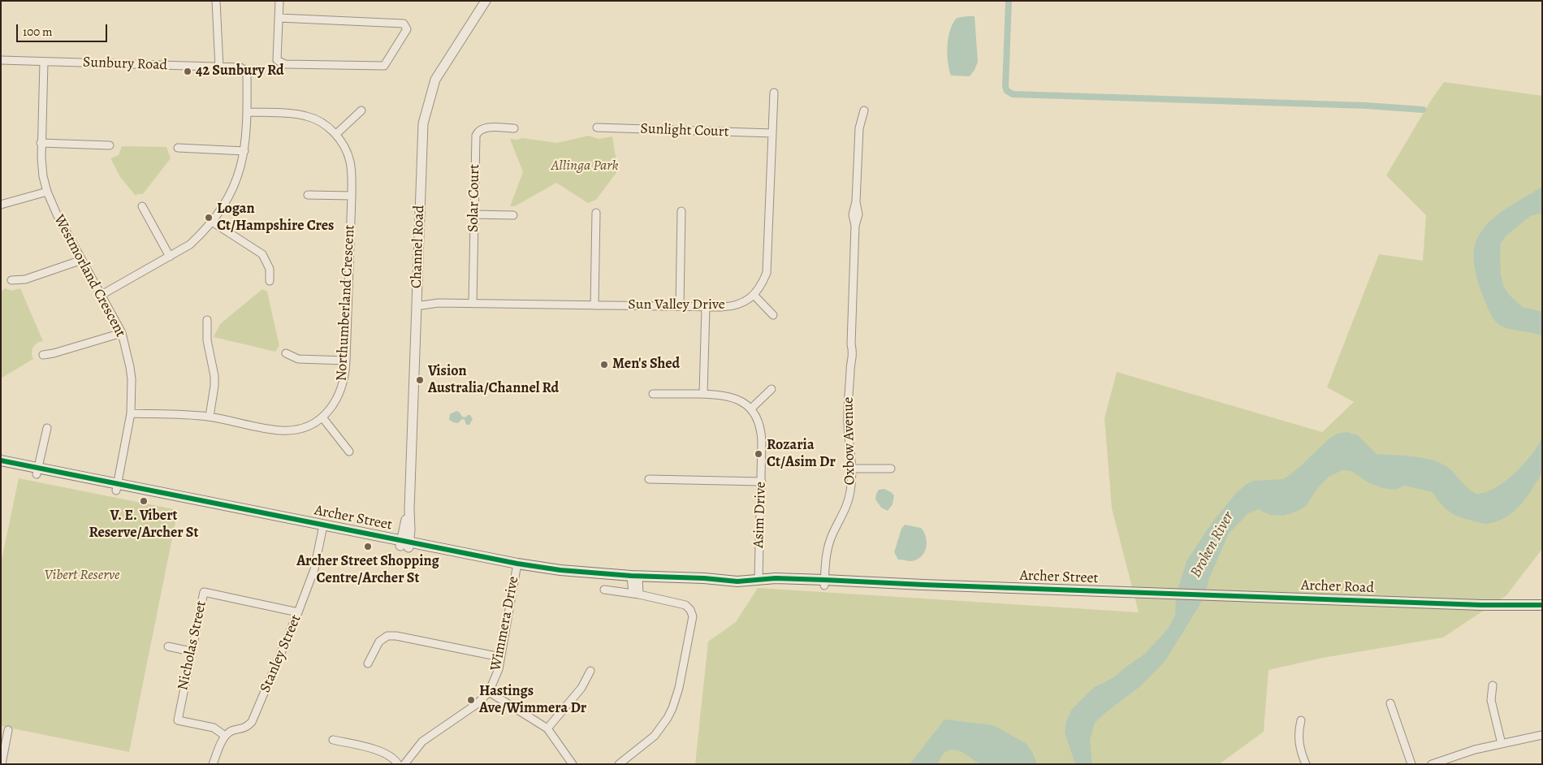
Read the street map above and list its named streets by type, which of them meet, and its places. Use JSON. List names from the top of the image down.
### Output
{
  "streets": {
    "main road": ["Archer Street", "Archer Road"],
    "street": [
      "Sunbury Road",
      "Sunlight Court",
      "Solar Court",
      "Channel Road",
      "Westmorland Crescent",
      "Northumberland Crescent",
      "Sun Valley Drive",
      "Oxbow Avenue",
      "Asim Drive",
      "Wimmera Drive",
      "Nicholas Street",
      "Stanley Street"
    ]
  },
  "crossings": [
    ["Sunbury Road", "Westmorland Crescent"],
    ["Sunbury Road", "Northumberland Crescent"],
    ["Sunlight Court", "Sun Valley Drive"],
    ["Solar Court", "Sun Valley Drive"],
    ["Channel Road", "Sun Valley Drive"],
    ["Channel Road", "Archer Street"],
    ["Westmorland Crescent", "Northumberland Crescent"],
    ["Westmorland Crescent", "Archer Street"],
    ["Oxbow Avenue", "Archer Street"],
    ["Asim Drive", "Archer Street"],
    ["Archer Street", "Archer Road"],
    ["Archer Street", "Wimmera Drive"],
    ["Archer Street", "Stanley Street"],
    ["Nicholas Street", "Stanley Street"]
  ],
  "water": ["Broken River"],
  "parks": ["Allinga Park", "Vibert Reserve"],
  "places": [
    "42 Sunbury Rd",
    "Logan Ct/Hampshire Cres",
    "Men's Shed",
    "Vision Australia/Channel Rd",
    "Rozaria Ct/Asim Dr",
    "V. E. Vibert Reserve/Archer St",
    "Archer Street Shopping Centre/Archer St",
    "Hastings Ave/Wimmera Dr"
  ],
  "scale_bar": "100 m"
}
